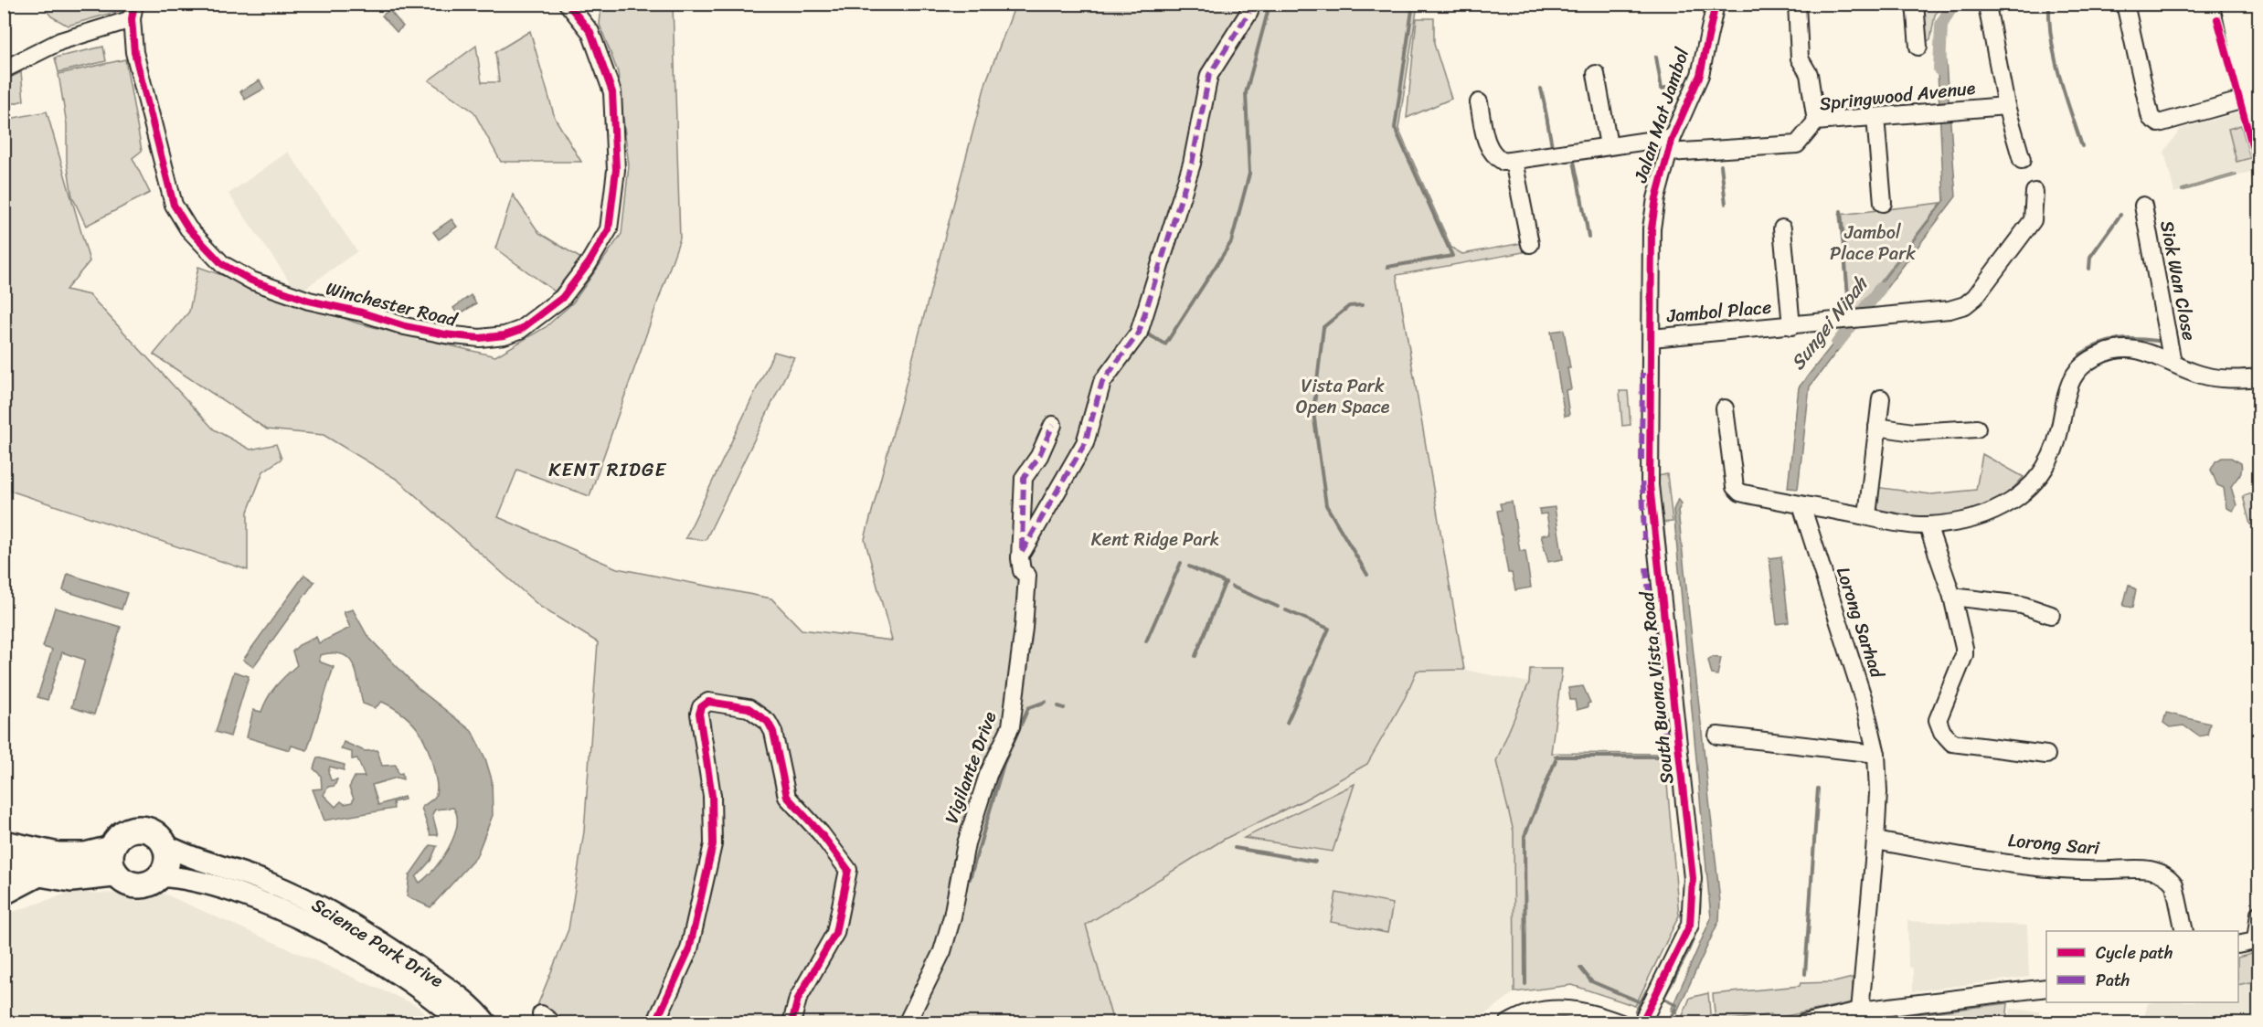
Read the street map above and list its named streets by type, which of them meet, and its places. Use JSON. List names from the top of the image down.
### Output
{
  "streets": {
    "main road": ["Science Park Drive"],
    "street": [
      "Springwood Avenue",
      "Jalan Mat Jambol",
      "Siok Wan Close",
      "Winchester Road",
      "Jambol Place",
      "Lorong Sarhad",
      "South Buona Vista Road",
      "Vigilante Drive",
      "Lorong Sari"
    ]
  },
  "crossings": [
    ["Springwood Avenue", "Jalan Mat Jambol"],
    ["Jalan Mat Jambol", "Jambol Place"],
    ["Jalan Mat Jambol", "South Buona Vista Road"],
    ["Jambol Place", "South Buona Vista Road"],
    ["Lorong Sarhad", "Lorong Sari"]
  ],
  "districts": ["KENT RIDGE"],
  "water": ["Sungei Nipah"],
  "parks": ["Jambol Place Park", "Vista Park Open Space", "Kent Ridge Park"],
  "legend": ["Cycle path", "Path"]
}
